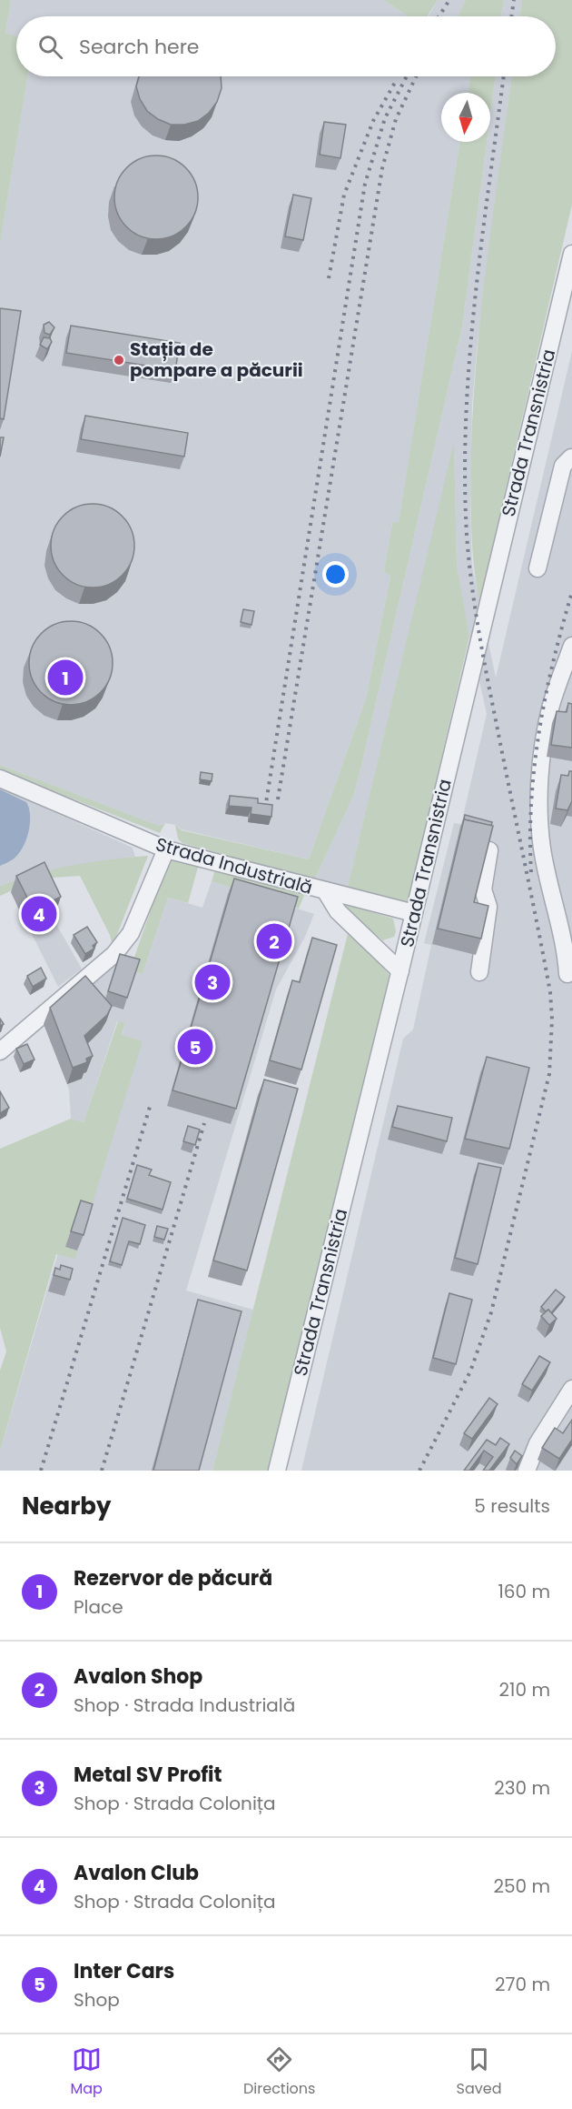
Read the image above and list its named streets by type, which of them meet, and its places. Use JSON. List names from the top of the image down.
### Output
{
  "streets": {
    "street": ["Strada Transnistria", "Strada Industrială"]
  },
  "crossings": [
    ["Strada Transnistria", "Strada Industrială"]
  ],
  "places": ["Stația de pompare a păcurii"],
  "north": "bottom",
  "page": {
    "search": "Search here",
    "pins": [
      "1",
      "4",
      "2",
      "3",
      "5"
    ],
    "heading": ["Nearby", "5 results"],
    "list": [
      {
        "mark": "1",
        "name": "Rezervor de păcură",
        "note": "Place",
        "value": "160 m"
      },
      {
        "mark": "2",
        "name": "Avalon Shop",
        "note": "Shop · Strada Industrială",
        "value": "210 m"
      },
      {
        "mark": "3",
        "name": "Metal SV Profit",
        "note": "Shop · Strada Colonița",
        "value": "230 m"
      },
      {
        "mark": "4",
        "name": "Avalon Club",
        "note": "Shop · Strada Colonița",
        "value": "250 m"
      },
      {
        "mark": "5",
        "name": "Inter Cars",
        "note": "Shop",
        "value": "270 m"
      }
    ],
    "nav": ["Map", "Directions", "Saved"]
  }
}
